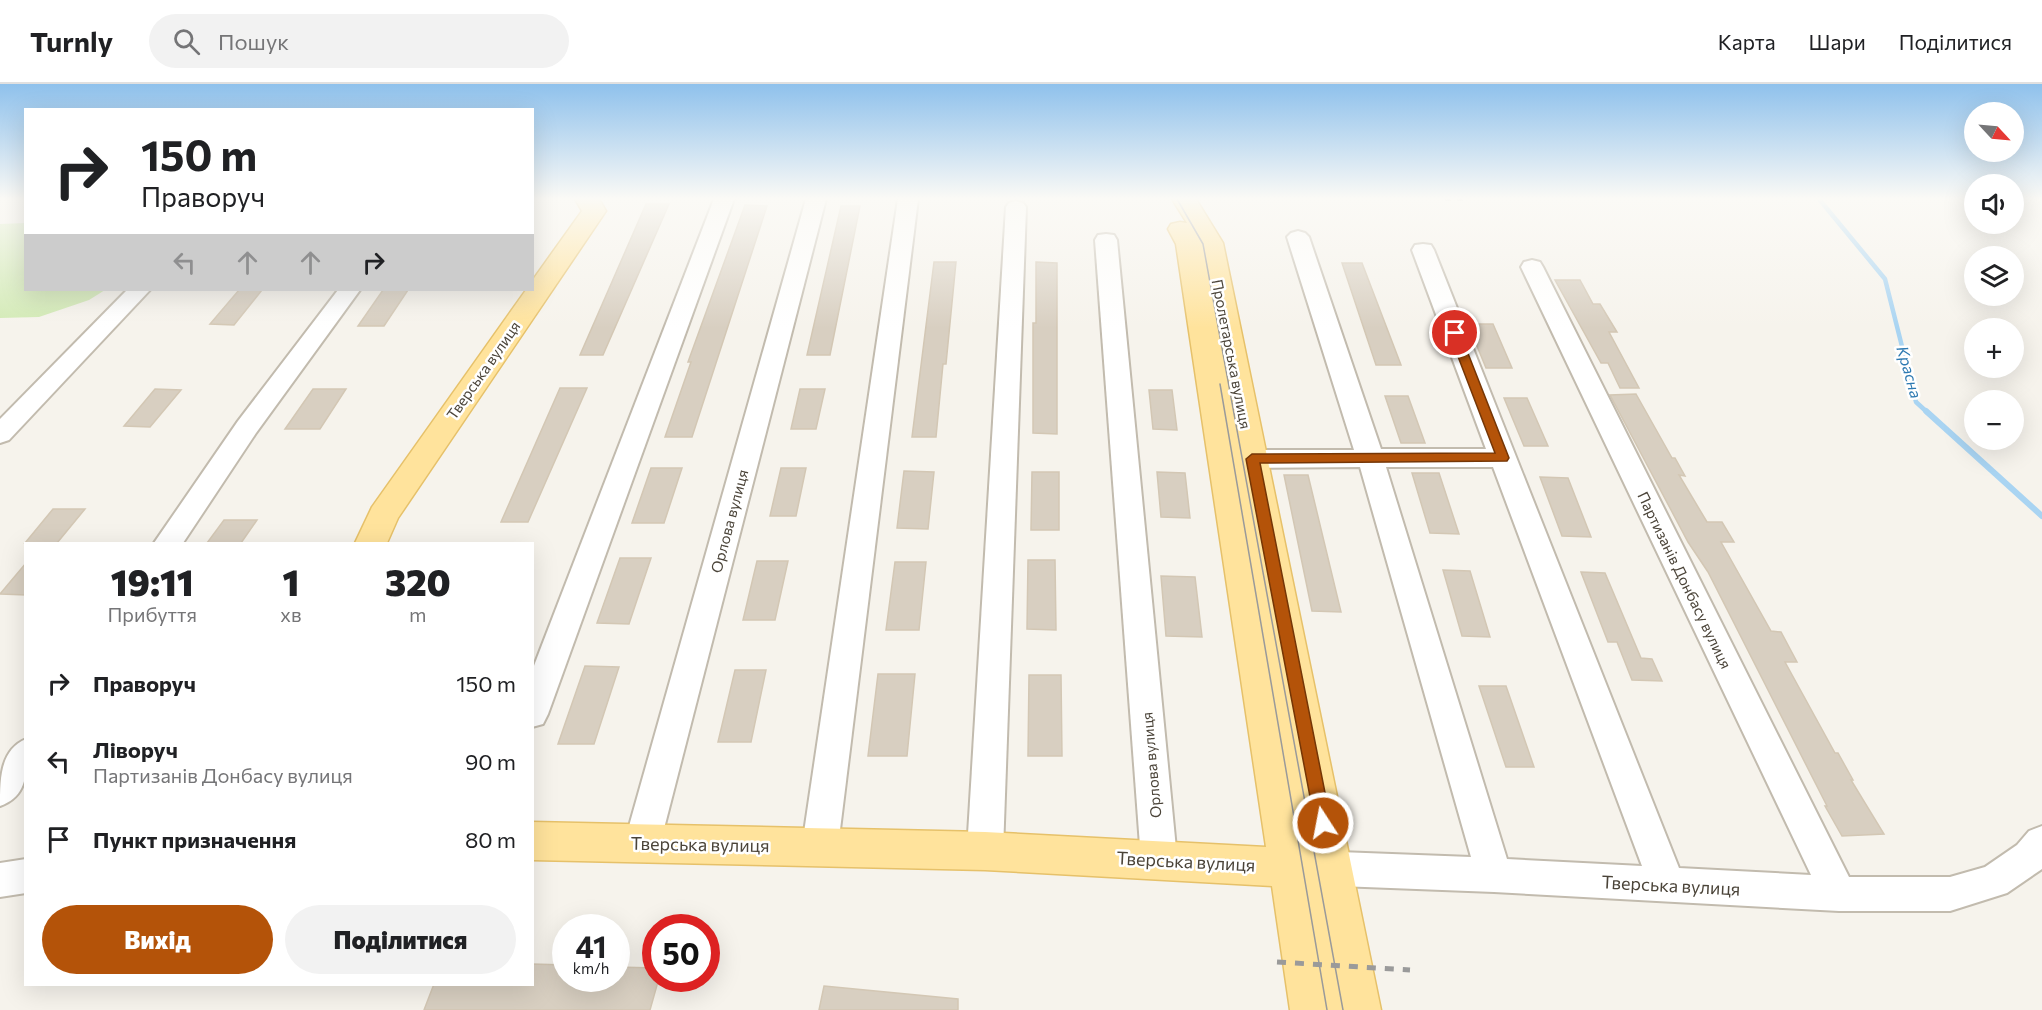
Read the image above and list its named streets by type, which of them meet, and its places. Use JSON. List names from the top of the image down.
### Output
{
  "streets": {
    "main road": ["Пролетарська вулиця", "Тверська вулиця"],
    "street": ["Орлова вулиця", "Партизанів Донбасу вулиця"]
  },
  "crossings": [
    ["Пролетарська вулиця", "Тверська вулиця"],
    ["Тверська вулиця", "Орлова вулиця"],
    ["Тверська вулиця", "Партизанів Донбасу вулиця"]
  ],
  "water": ["Красна"],
  "north": "bottom right",
  "page": {
    "header": "Turnly",
    "search": "Пошук",
    "nav": ["Карта", "Шари", "Поділитися"],
    "map_buttons": ["+", "−"],
    "turn": ["150 m", "Праворуч"],
    "eta": [
      "19:11",
      "Прибуття",
      "1",
      "хв",
      "320",
      "m"
    ],
    "list": [
      {
        "name": "Праворуч",
        "value": "150 m"
      },
      {
        "name": "Ліворуч",
        "note": "Партизанів Донбасу вулиця",
        "value": "90 m"
      },
      {
        "name": "Пункт призначення",
        "value": "80 m"
      }
    ],
    "buttons": ["Вихід", "Поділитися"],
    "speed": "41 km/h",
    "limit": "50"
  }
}
